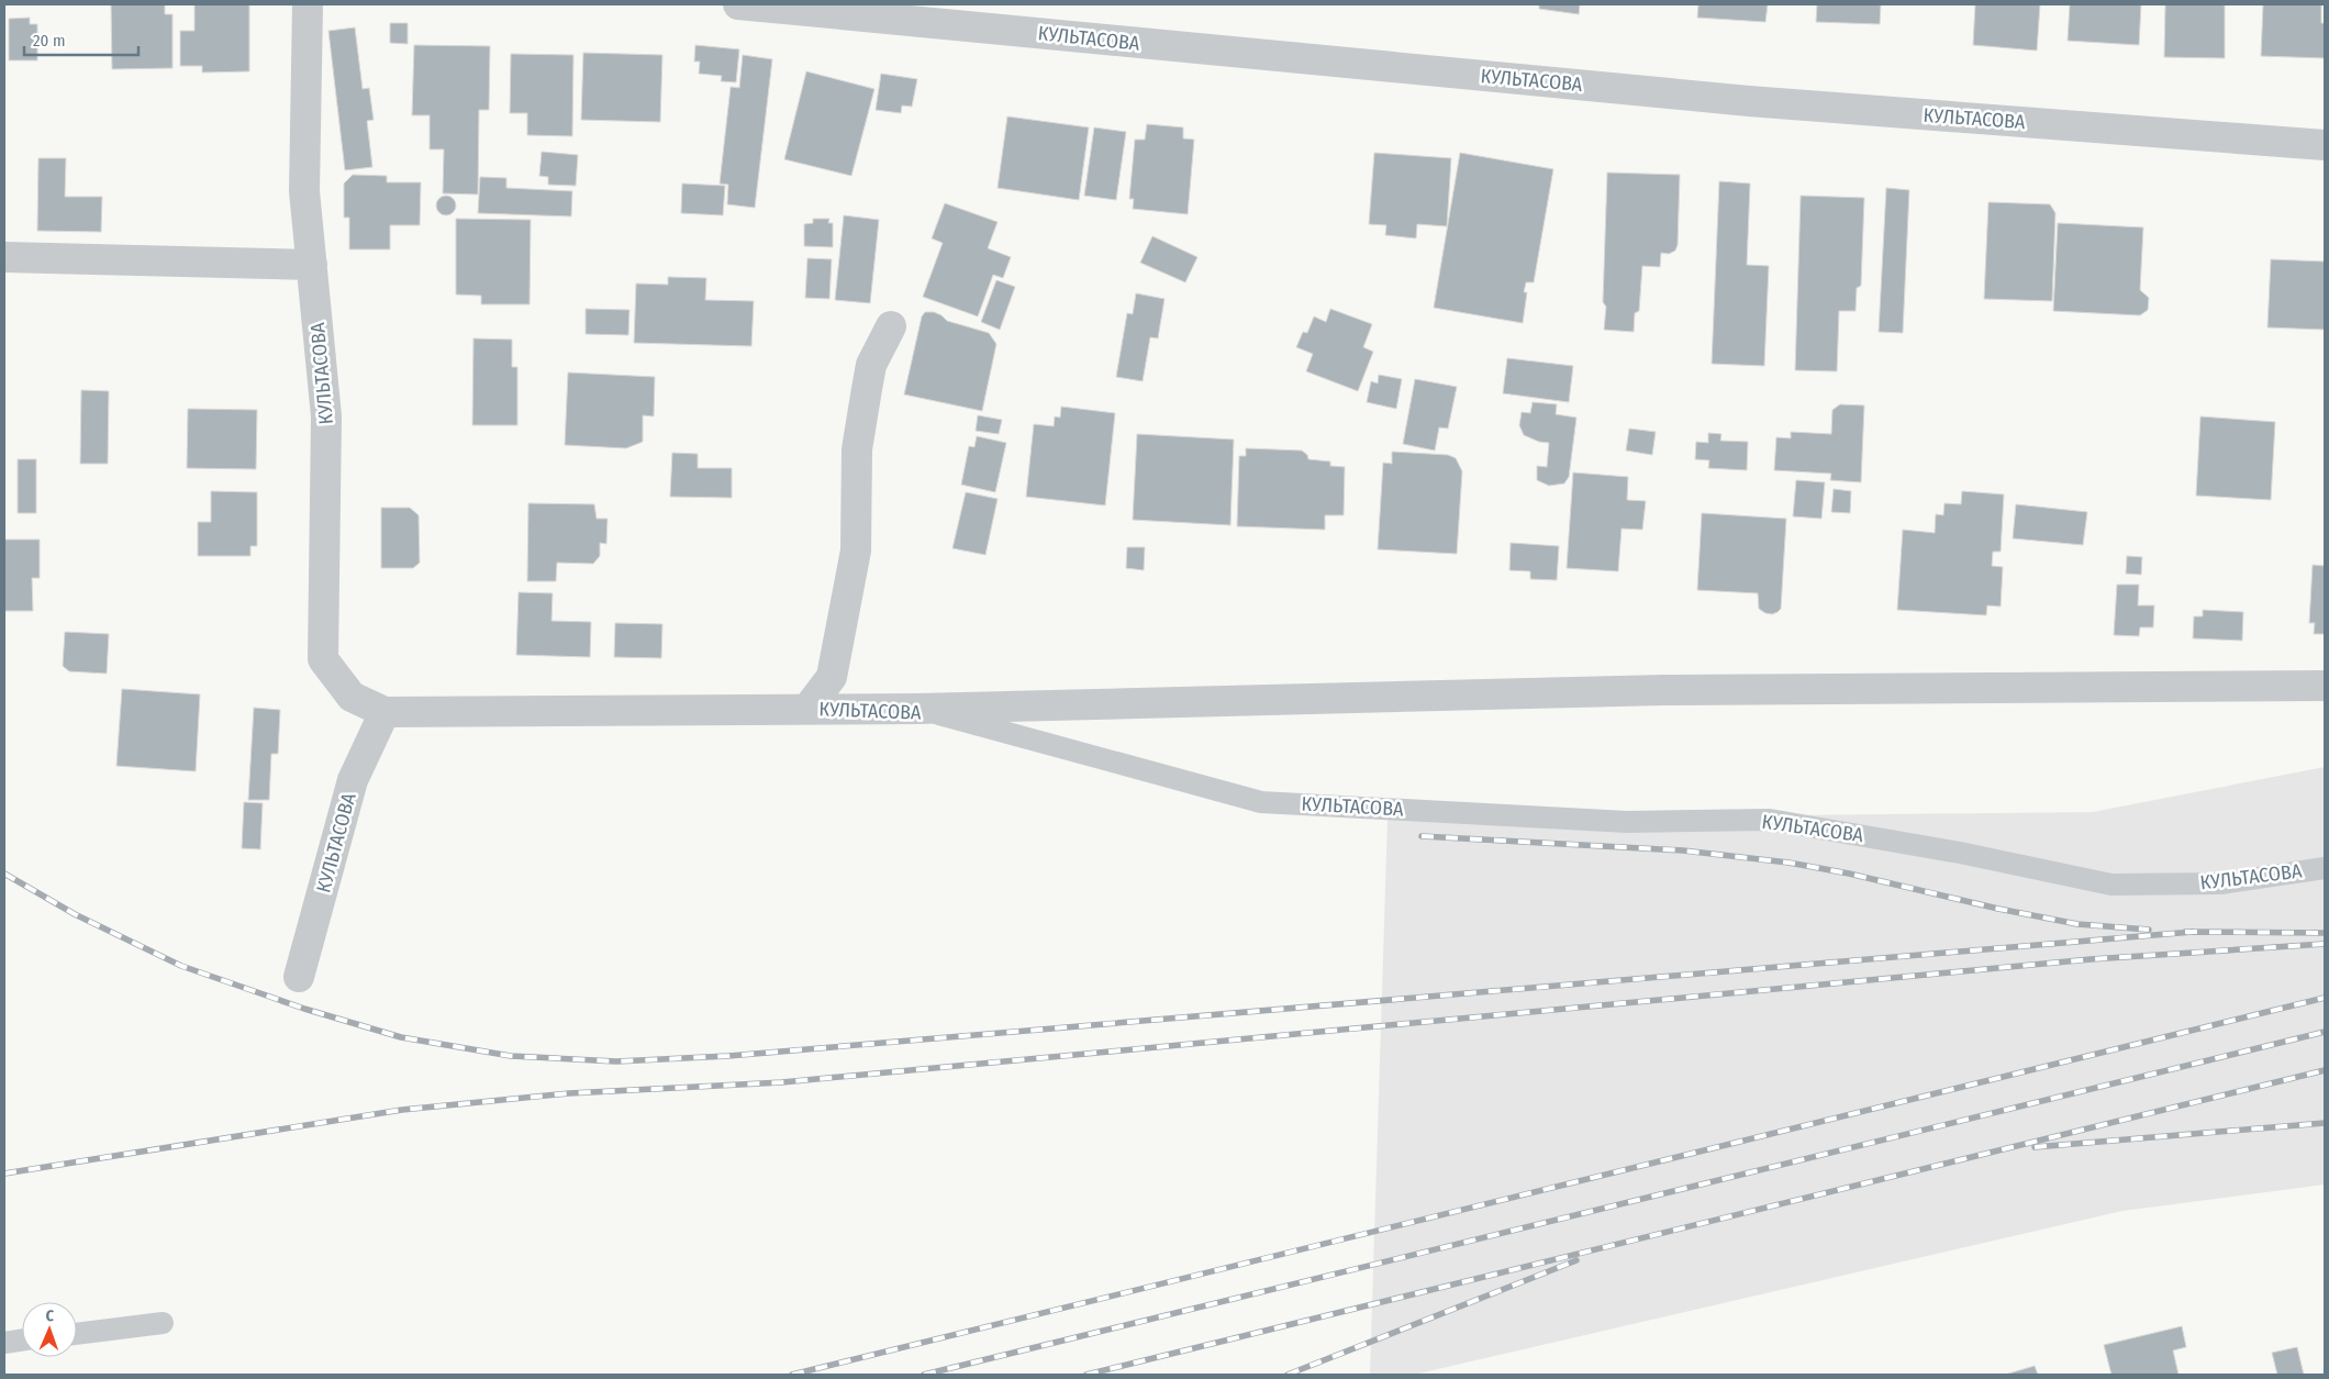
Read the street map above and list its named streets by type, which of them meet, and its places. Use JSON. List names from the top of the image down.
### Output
{
  "streets": {
    "street": ["КУЛЬТАСОВА"]
  },
  "scale_bar": "20 m",
  "north": "top"
}
